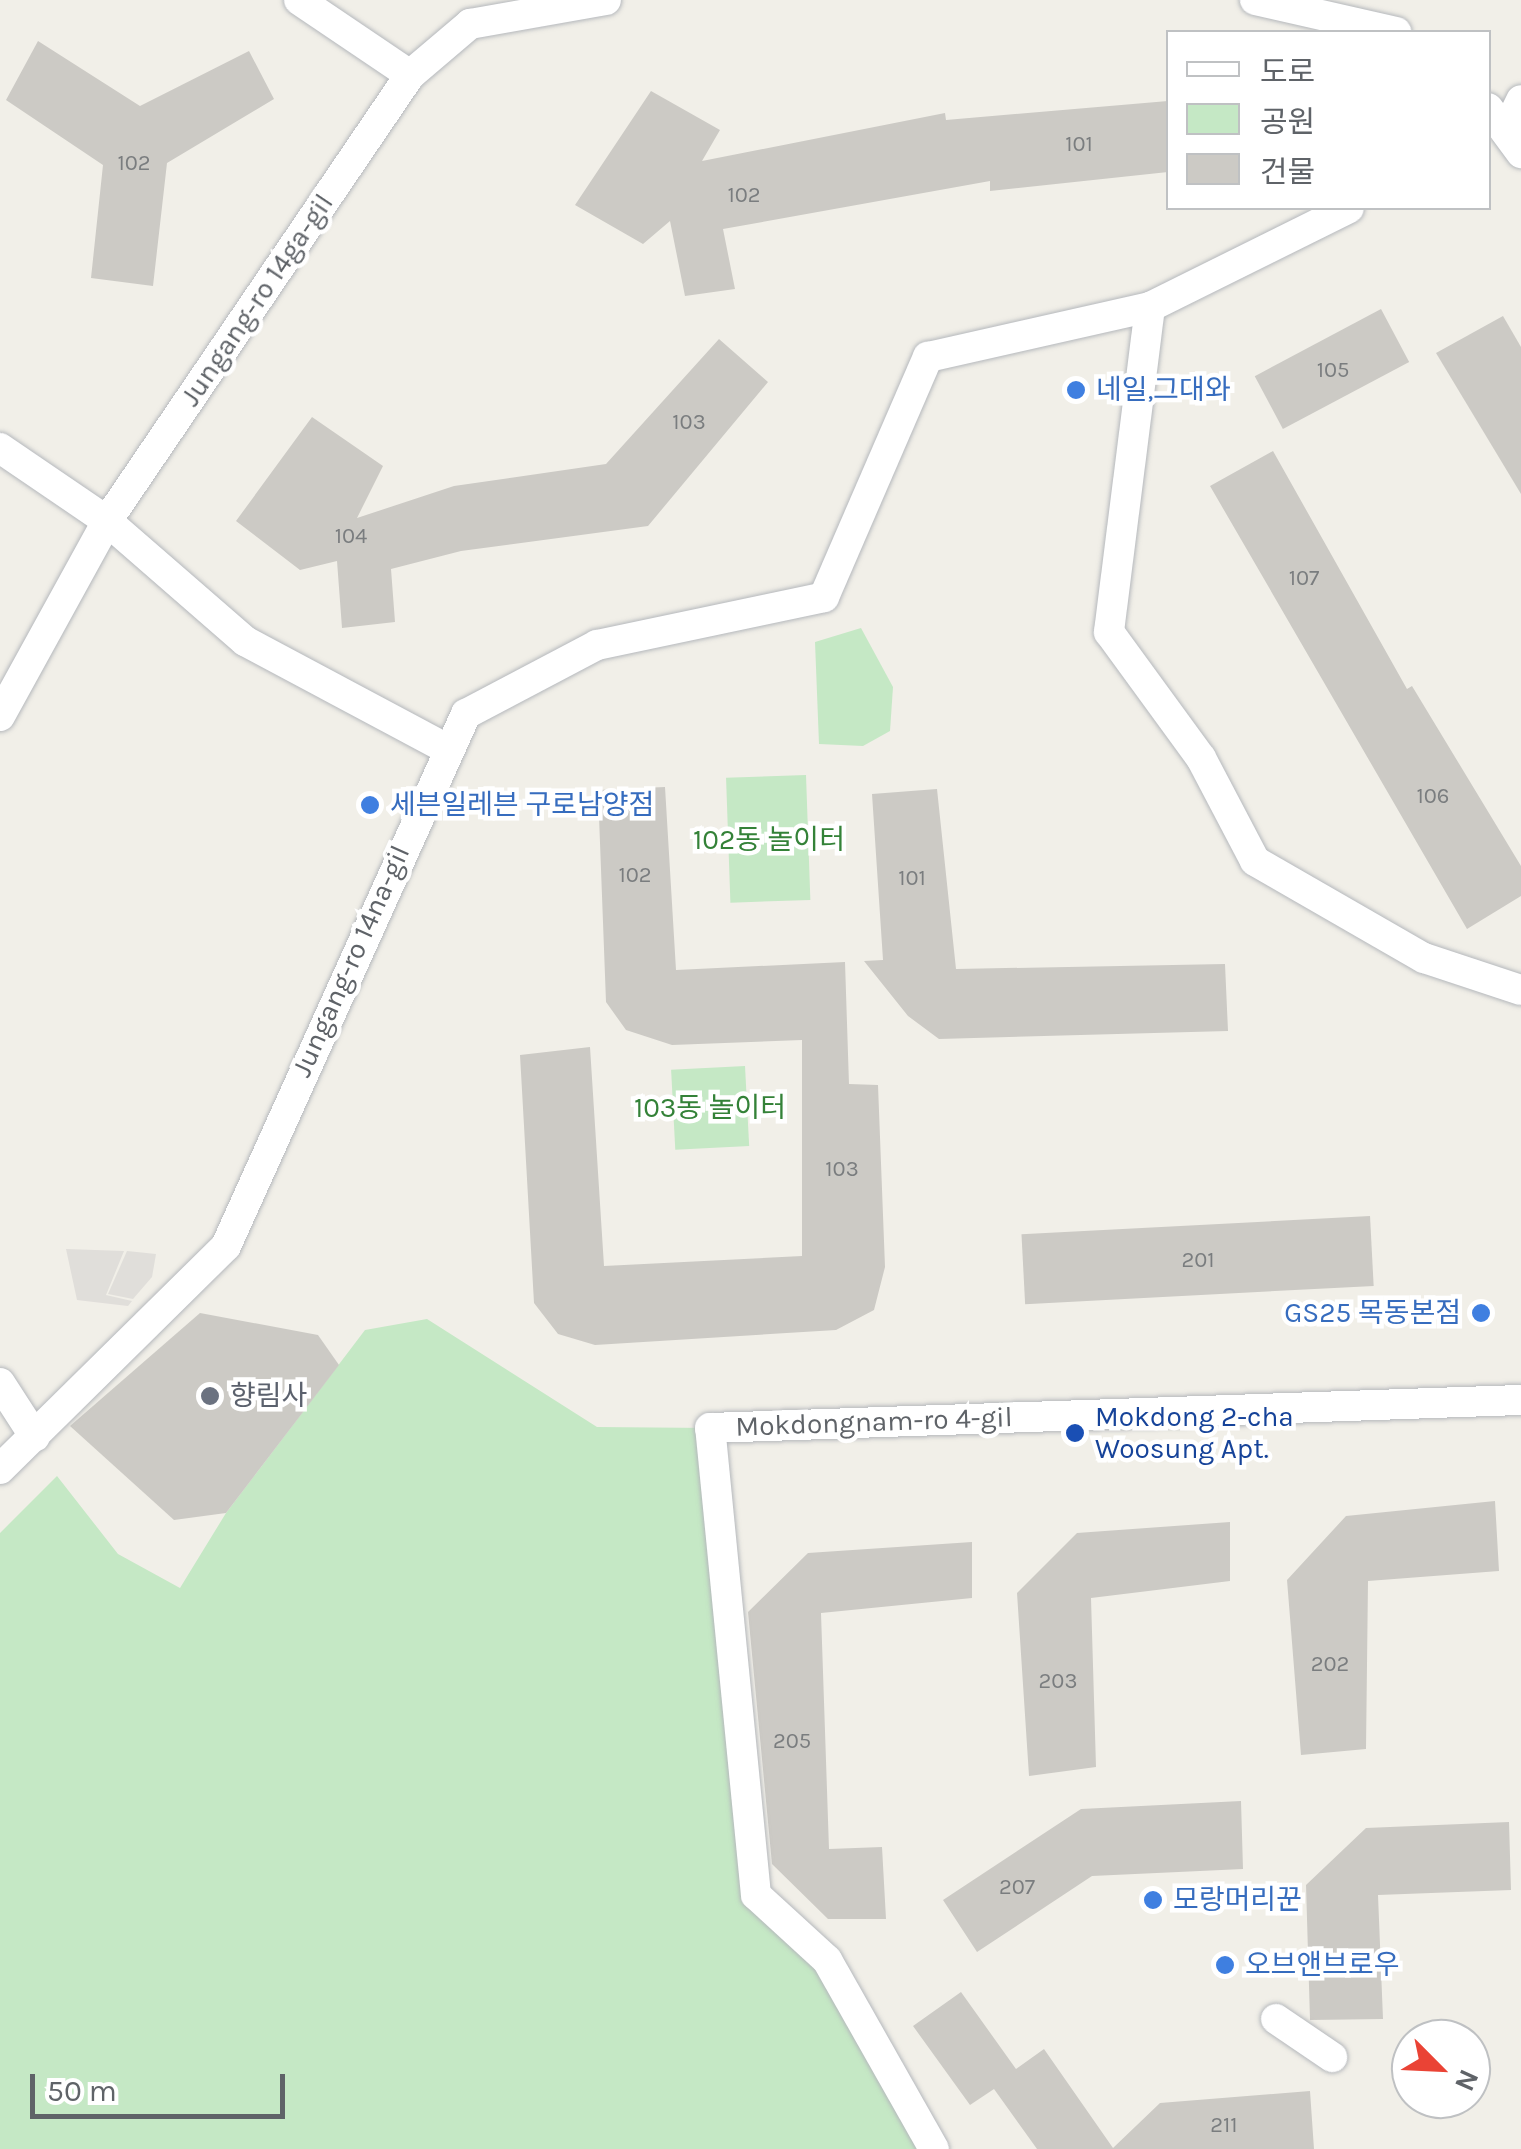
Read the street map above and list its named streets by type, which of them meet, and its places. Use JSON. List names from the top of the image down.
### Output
{
  "streets": {
    "street": ["Jungang-ro 14ga-gil", "Jungang-ro 14na-gil", "Mokdongnam-ro 4-gil"]
  },
  "parks": ["102동 놀이터", "103동 놀이터"],
  "places": [
    "네일,그대와",
    "세븐일레븐 구로남양점",
    "GS25 목동본점",
    "향림사",
    "Mokdong 2-cha Woosung Apt.",
    "모랑머리꾼",
    "오브앤브로우"
  ],
  "house_numbers": [
    "101",
    "102",
    "102",
    "105",
    "103",
    "104",
    "107",
    "106",
    "102",
    "101",
    "103",
    "201",
    "202",
    "203",
    "205",
    "207",
    "211"
  ],
  "legend": ["도로", "공원", "건물"],
  "scale_bar": "50 m",
  "north": "bottom right"
}
